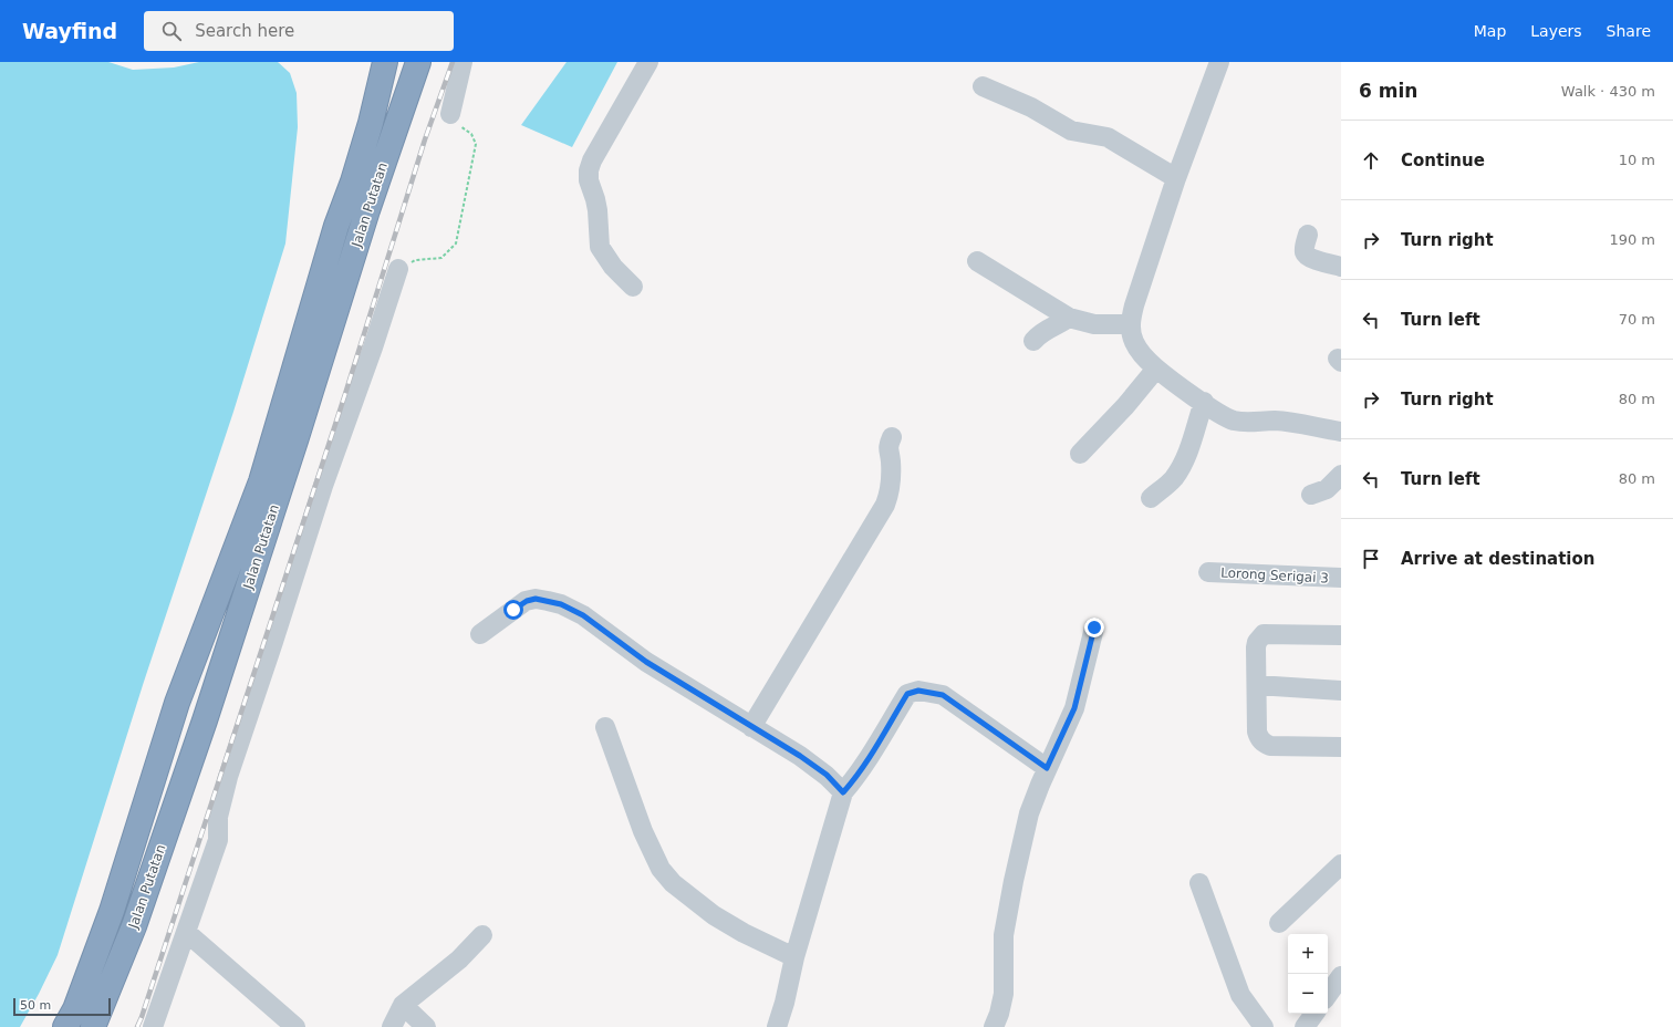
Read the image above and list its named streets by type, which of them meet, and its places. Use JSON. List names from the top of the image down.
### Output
{
  "streets": {
    "highway": ["Jalan Putatan"],
    "street": ["Lorong Serigai 3"]
  },
  "scale_bar": "50 m",
  "page": {
    "header": "Wayfind",
    "search": "Search here",
    "nav": ["Map", "Layers", "Share"],
    "heading": ["6 min", "Walk · 430 m"],
    "list": [
      ["Continue", "10 m"],
      ["Turn right", "190 m"],
      ["Turn left", "70 m"],
      ["Turn right", "80 m"],
      ["Turn left", "80 m"],
      "Arrive at destination"
    ],
    "map_buttons": ["+", "−"],
    "scale": "50 m"
  }
}
